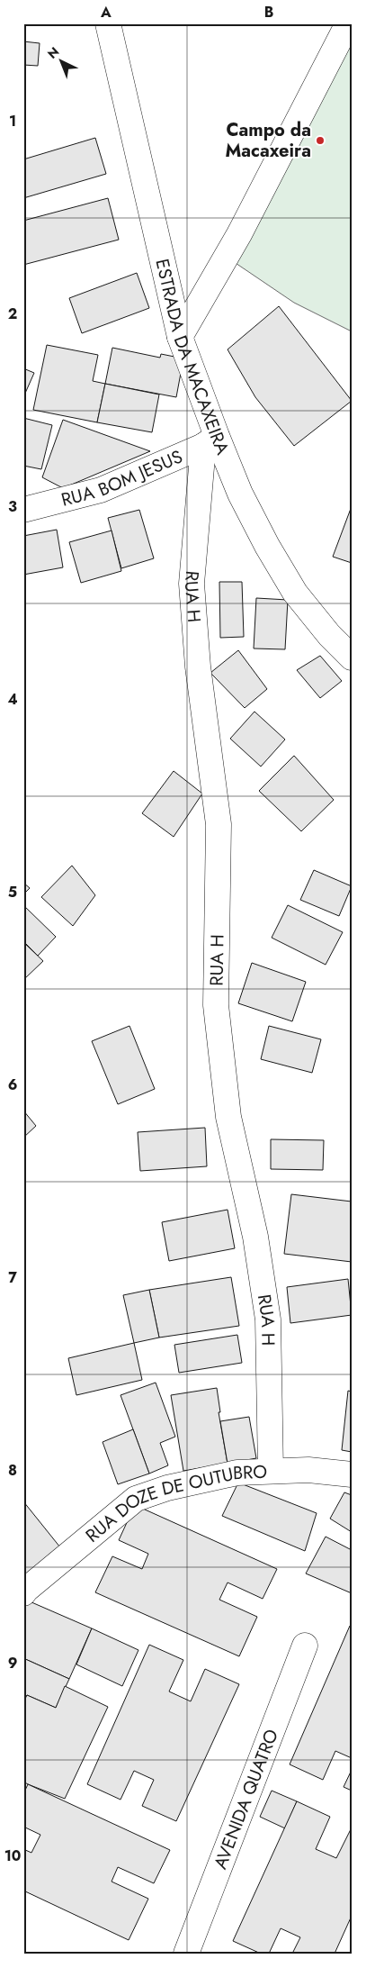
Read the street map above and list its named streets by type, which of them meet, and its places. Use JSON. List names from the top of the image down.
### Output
{
  "streets": {
    "street": [
      "ESTRADA DA MACAXEIRA",
      "RUA BOM JESUS",
      "RUA H",
      "RUA DOZE DE OUTUBRO",
      "AVENIDA QUATRO"
    ]
  },
  "crossings": [
    ["ESTRADA DA MACAXEIRA", "RUA BOM JESUS"],
    ["ESTRADA DA MACAXEIRA", "RUA H"],
    ["RUA BOM JESUS", "RUA H"],
    ["RUA H", "RUA DOZE DE OUTUBRO"]
  ],
  "places": ["Campo da Macaxeira"],
  "north": "top left",
  "grid": {
    "columns": ["A", "B"],
    "rows": [
      "1",
      "2",
      "3",
      "4",
      "5",
      "6",
      "7",
      "8",
      "9",
      "10"
    ]
  }
}
